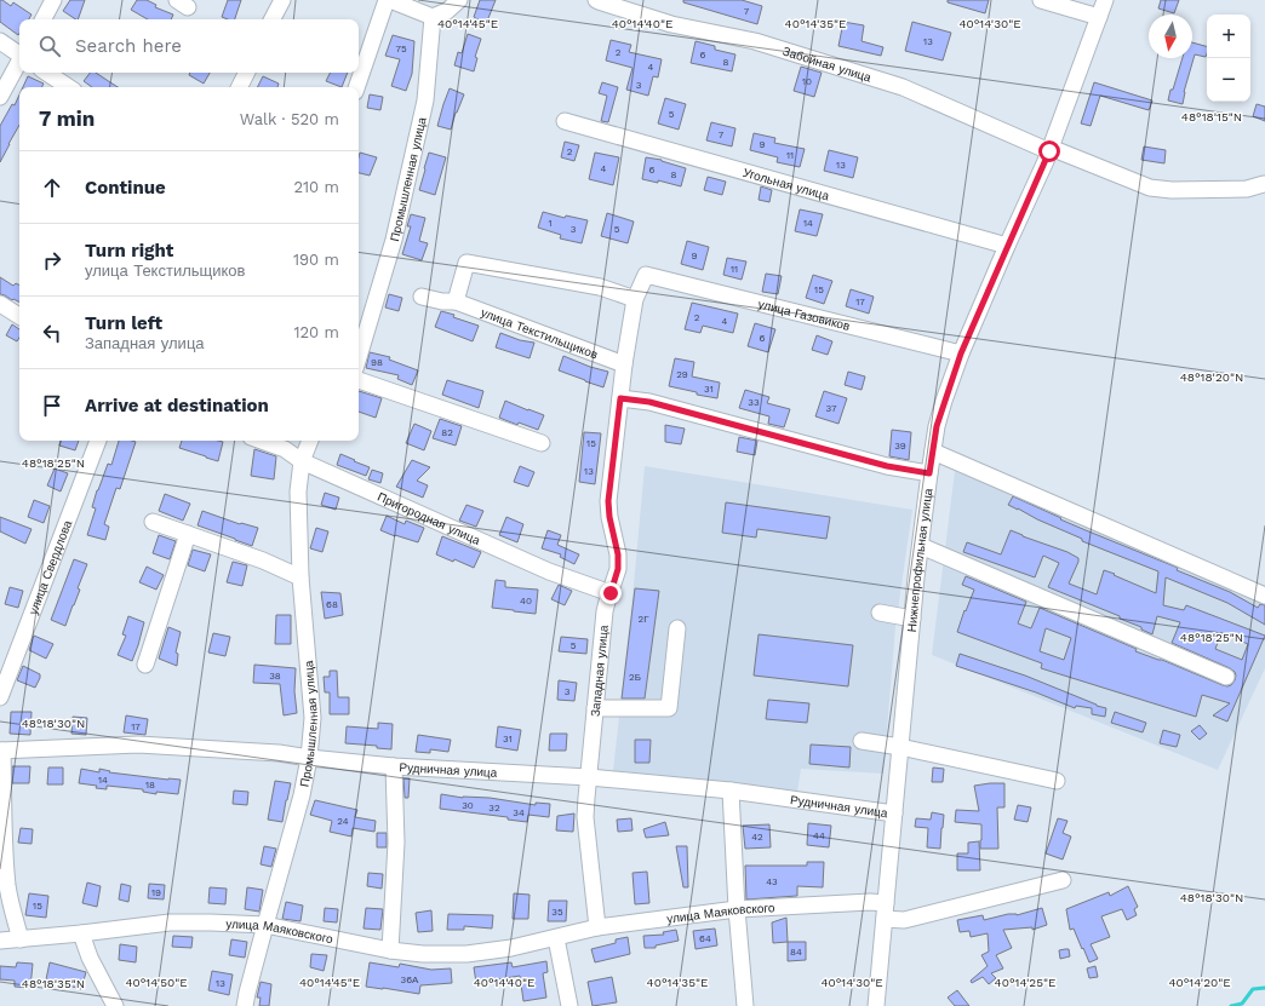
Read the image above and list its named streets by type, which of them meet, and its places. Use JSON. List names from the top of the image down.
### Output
{
  "streets": {
    "street": [
      "Забойная улица",
      "Промышленная улица",
      "Угольная улица",
      "улица Газовиков",
      "улица Текстильщиков",
      "Пригородная улица",
      "Нижнепрофильная улица",
      "улица Свердлова",
      "Западная улица",
      "Рудничная улица",
      "улица Маяковского"
    ]
  },
  "crossings": [
    ["Забойная улица", "Нижнепрофильная улица"],
    ["Промышленная улица", "Пригородная улица"],
    ["Промышленная улица", "Рудничная улица"],
    ["Промышленная улица", "улица Маяковского"],
    ["Угольная улица", "Нижнепрофильная улица"],
    ["улица Газовиков", "Нижнепрофильная улица"],
    ["улица Газовиков", "Западная улица"],
    ["улица Текстильщиков", "Западная улица"],
    ["Пригородная улица", "Западная улица"],
    ["Нижнепрофильная улица", "Рудничная улица"],
    ["Нижнепрофильная улица", "улица Маяковского"],
    ["Западная улица", "Рудничная улица"],
    ["Западная улица", "улица Маяковского"]
  ],
  "house_numbers": [
    "7",
    "13",
    "75",
    "2",
    "6",
    "8",
    "4",
    "10",
    "3",
    "5",
    "7",
    "9",
    "2",
    "11",
    "13",
    "4",
    "6",
    "8",
    "1",
    "14",
    "3",
    "5",
    "9",
    "11",
    "15",
    "17",
    "2",
    "4",
    "6",
    "98",
    "29",
    "31",
    "33",
    "37",
    "82",
    "15",
    "39",
    "13",
    "40",
    "68",
    "2Г",
    "5",
    "38",
    "2Б",
    "3",
    "17",
    "31",
    "14",
    "18",
    "30",
    "32",
    "34",
    "24",
    "44",
    "42",
    "43",
    "19",
    "15",
    "35",
    "64",
    "84",
    "36А",
    "13"
  ],
  "north": "bottom",
  "page": {
    "map_buttons": ["+", "−"],
    "search": "Search here",
    "heading": ["7 min", "Walk · 520 m"],
    "list": [
      ["Continue", "210 m"],
      ["Turn right", "улица Текстильщиков", "190 m"],
      ["Turn left", "Западная улица", "120 m"],
      "Arrive at destination"
    ]
  },
  "coordinates": [
    "40°14'45\"E",
    "40°14'40\"E",
    "40°14'35\"E",
    "40°14'30\"E",
    "48°18'15\"N",
    "48°18'20\"N",
    "48°18'25\"N",
    "48°18'30\"N",
    "40°14'50\"E",
    "40°14'25\"E",
    "40°14'20\"E",
    "48°18'35\"N"
  ]
}
